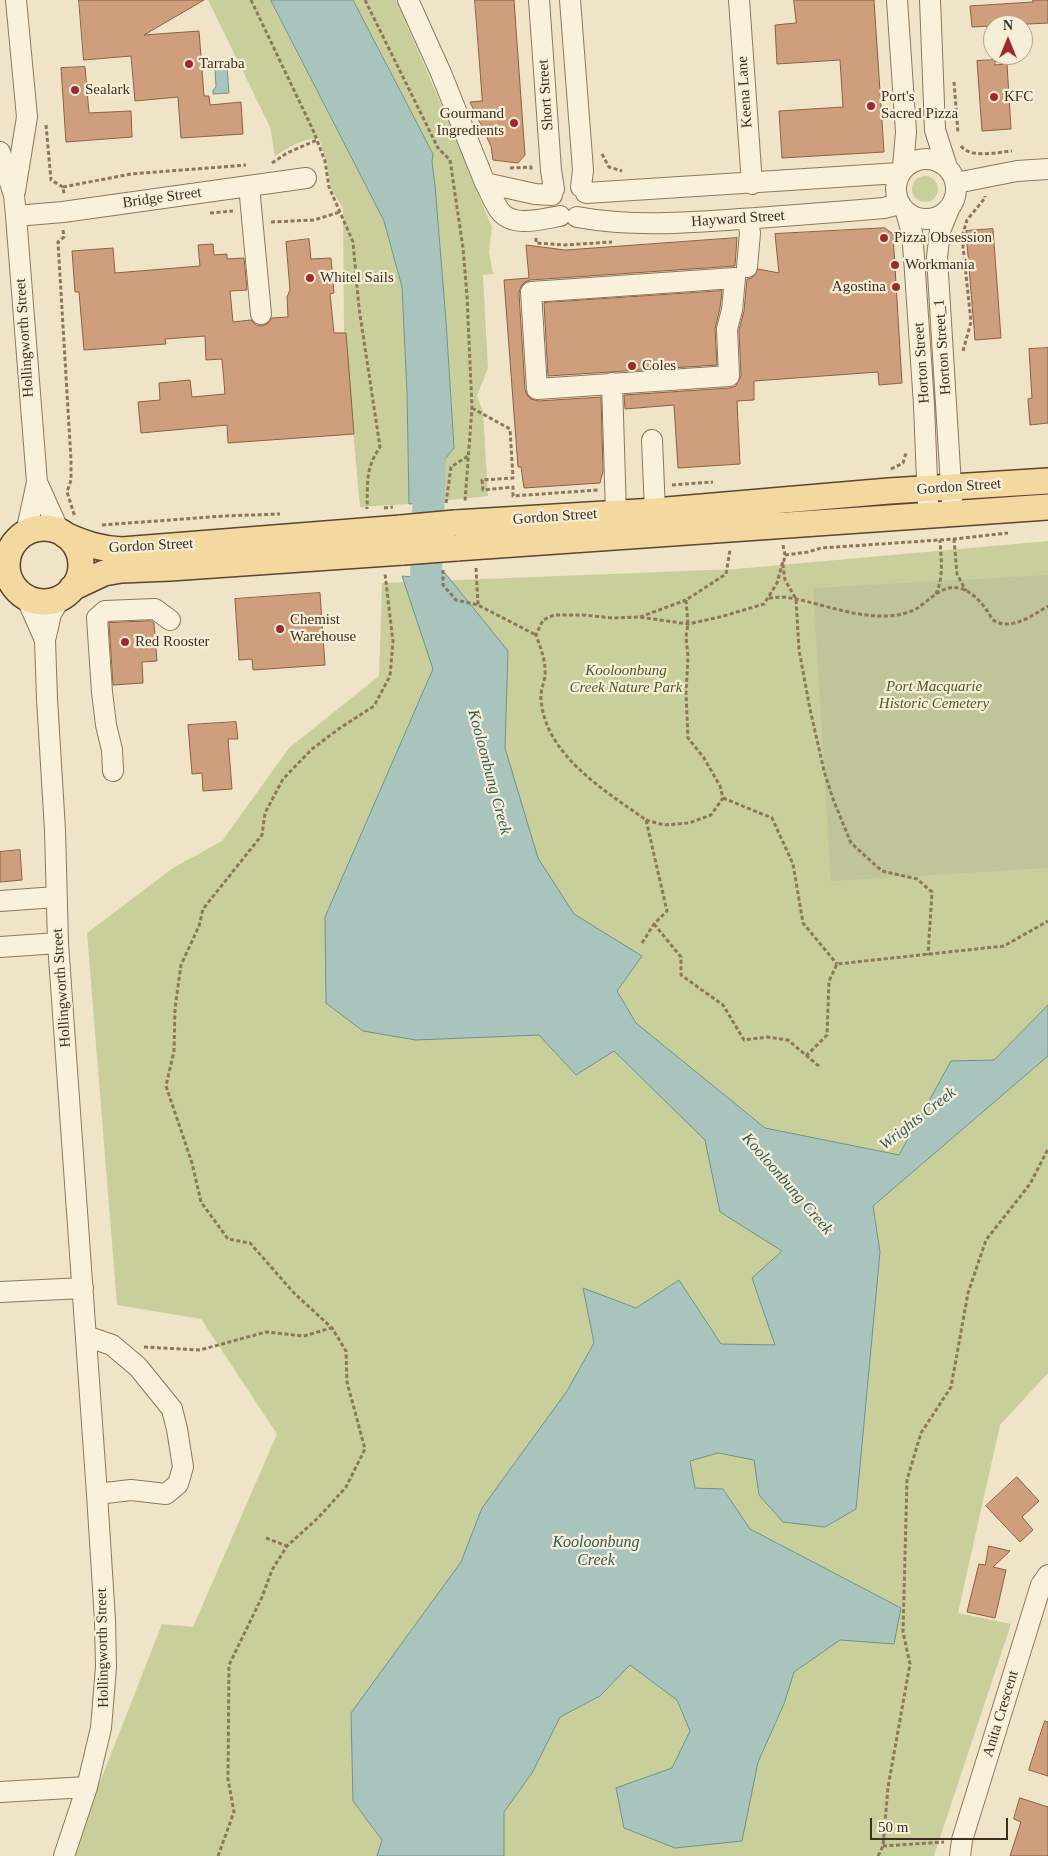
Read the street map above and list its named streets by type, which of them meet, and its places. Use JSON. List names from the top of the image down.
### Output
{
  "streets": {
    "main road": ["Gordon Street"],
    "street": [
      "Keena Lane",
      "Short Street",
      "Bridge Street",
      "Hayward Street",
      "Hollingworth Street",
      "Horton Street_1",
      "Horton Street",
      "Anita Crescent"
    ]
  },
  "crossings": [
    ["Short Street", "Hayward Street"],
    ["Bridge Street", "Hollingworth Street"],
    ["Hayward Street", "Horton Street_1"],
    ["Hayward Street", "Horton Street"],
    ["Hollingworth Street", "Gordon Street"],
    ["Horton Street_1", "Horton Street"],
    ["Horton Street_1", "Gordon Street"],
    ["Horton Street", "Gordon Street"]
  ],
  "water": ["Kooloonbung Creek", "Wrights Creek"],
  "parks": ["Kooloonbung Creek Nature Park", "Port Macquarie Historic Cemetery"],
  "places": [
    "Tarraba",
    "Sealark",
    "KFC",
    "Port's Sacred Pizza",
    "Gourmand Ingredients",
    "Pizza Obsession",
    "Workmania",
    "Whitel Sails",
    "Agostina",
    "Coles",
    "Chemist Warehouse",
    "Red Rooster"
  ],
  "scale_bar": "50 m",
  "north": "top"
}
